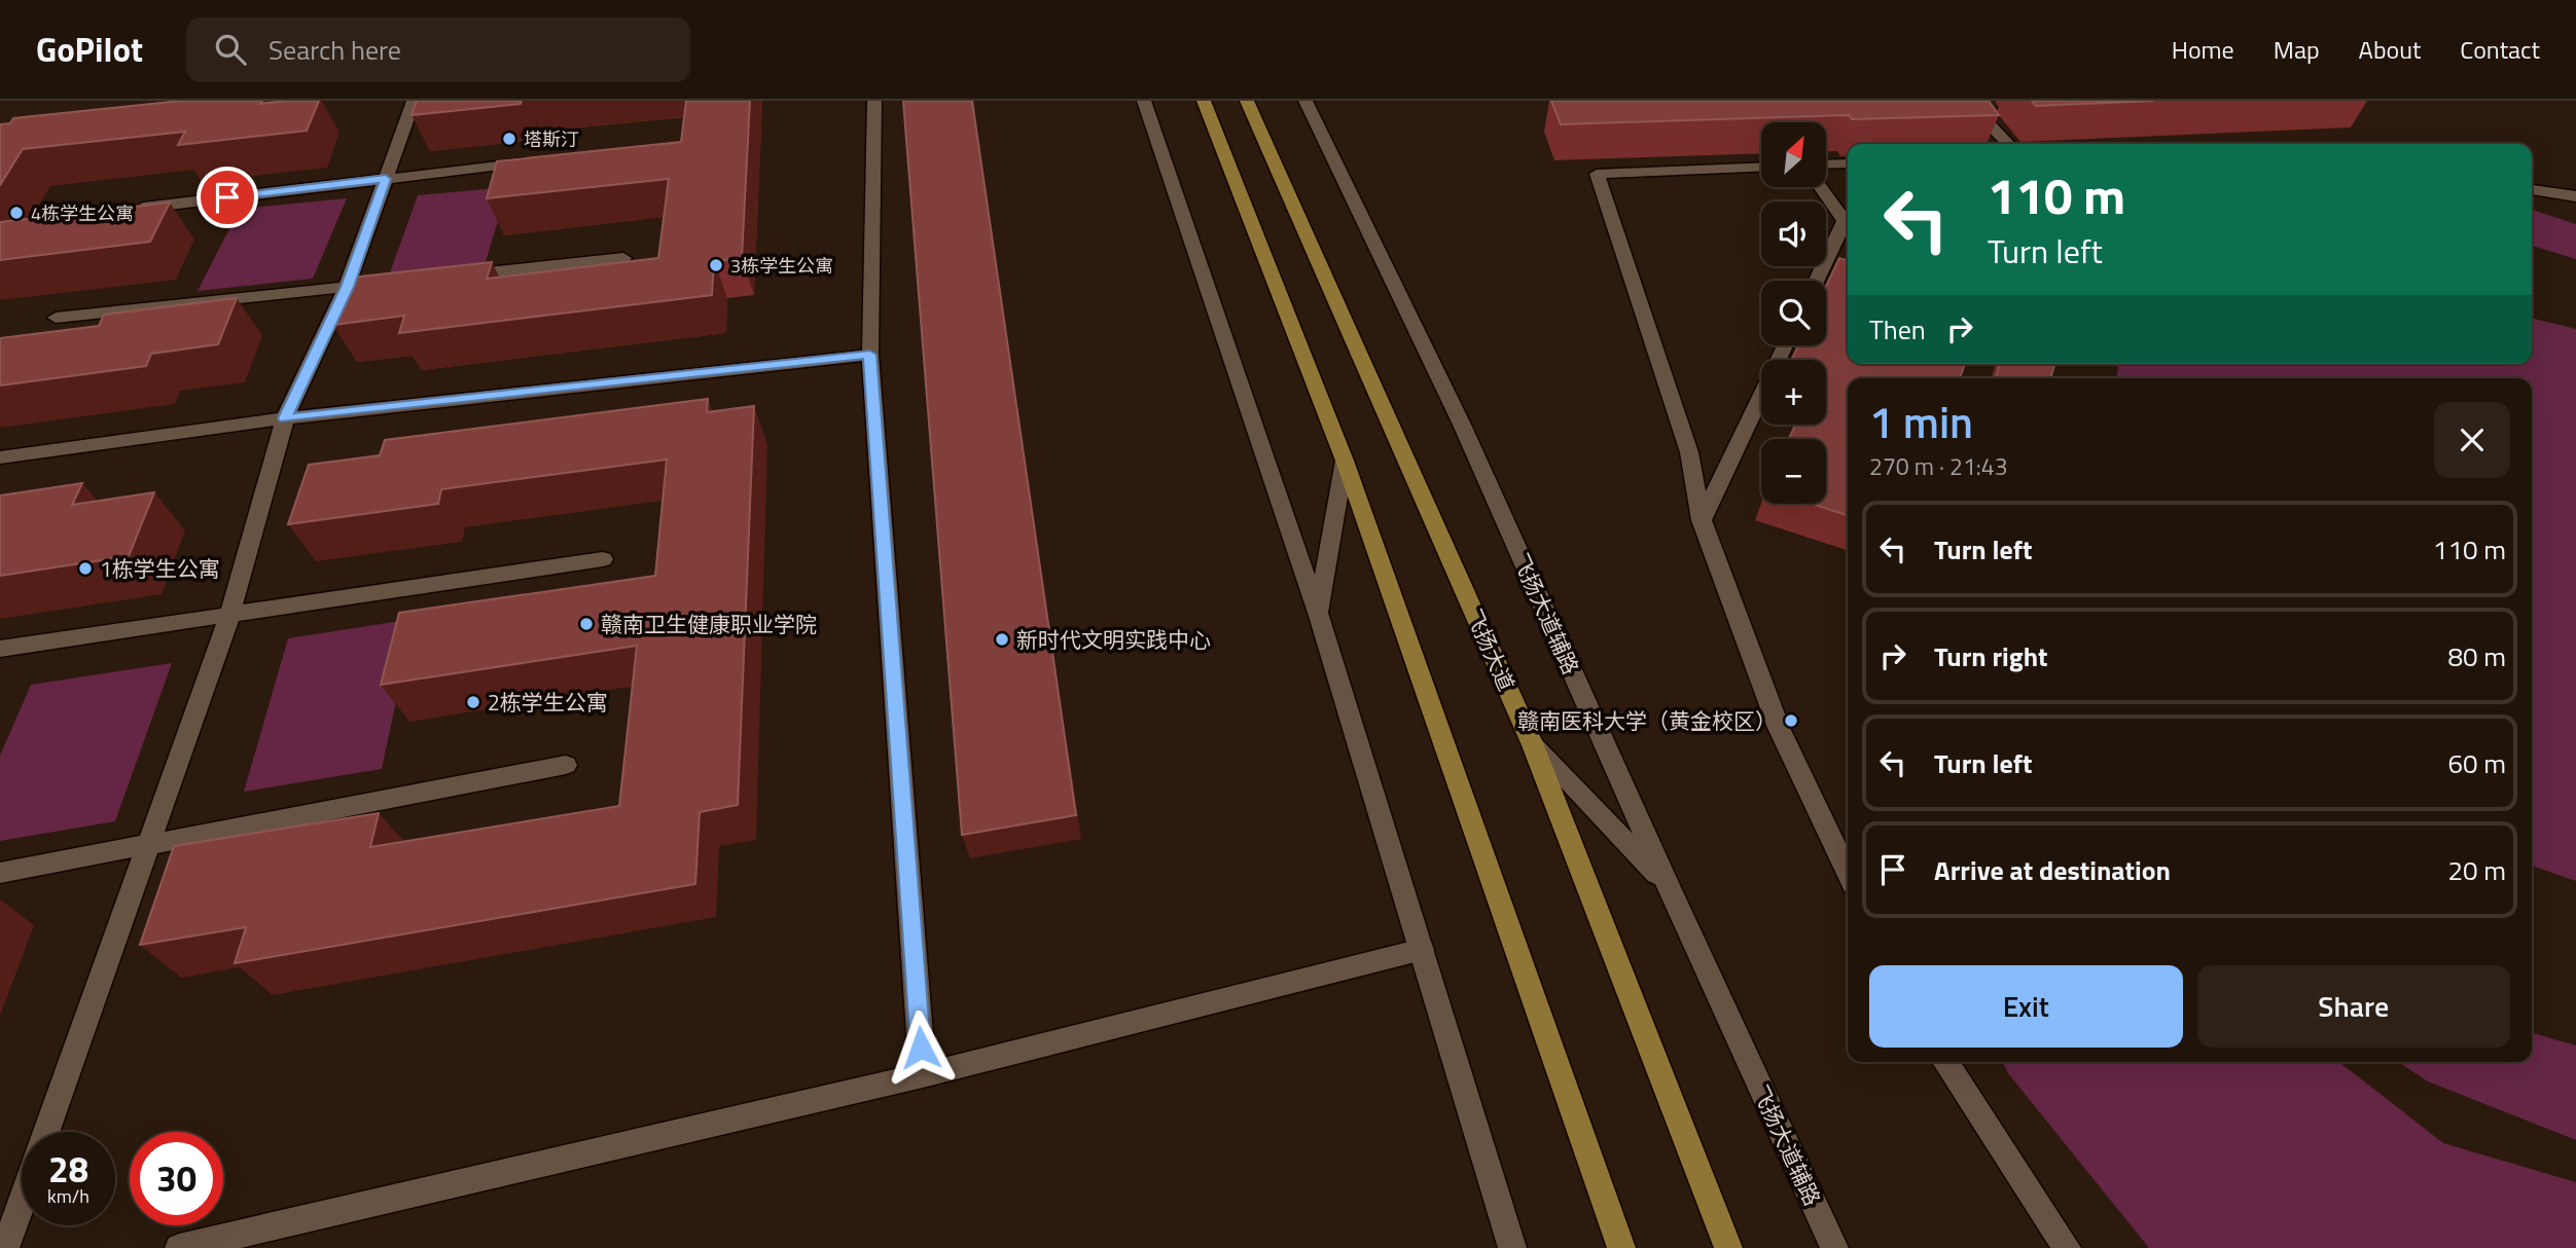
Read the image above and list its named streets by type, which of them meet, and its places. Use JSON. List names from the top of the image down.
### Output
{
  "streets": {
    "main road": ["飞扬大道"],
    "street": ["飞扬大道辅路"]
  },
  "places": [
    "塔斯汀",
    "4栋学生公寓",
    "3栋学生公寓",
    "1栋学生公寓",
    "赣南卫生健康职业学院",
    "新时代文明实践中心",
    "2栋学生公寓",
    "赣南医科大学（黄金校区）"
  ],
  "north": "top right",
  "page": {
    "header": "GoPilot",
    "search": "Search here",
    "nav": [
      "Home",
      "Map",
      "About",
      "Contact"
    ],
    "map_buttons": ["+", "−"],
    "turn": ["110 m", "Turn left"],
    "then": "Then",
    "heading": ["1 min", "270 m · 21:43"],
    "list": [
      {
        "name": "Turn left",
        "value": "110 m"
      },
      {
        "name": "Turn right",
        "value": "80 m"
      },
      {
        "name": "Turn left",
        "value": "60 m"
      },
      {
        "name": "Arrive at destination",
        "value": "20 m"
      }
    ],
    "buttons": ["Exit", "Share"],
    "speed": "28 km/h",
    "limit": "30"
  }
}
